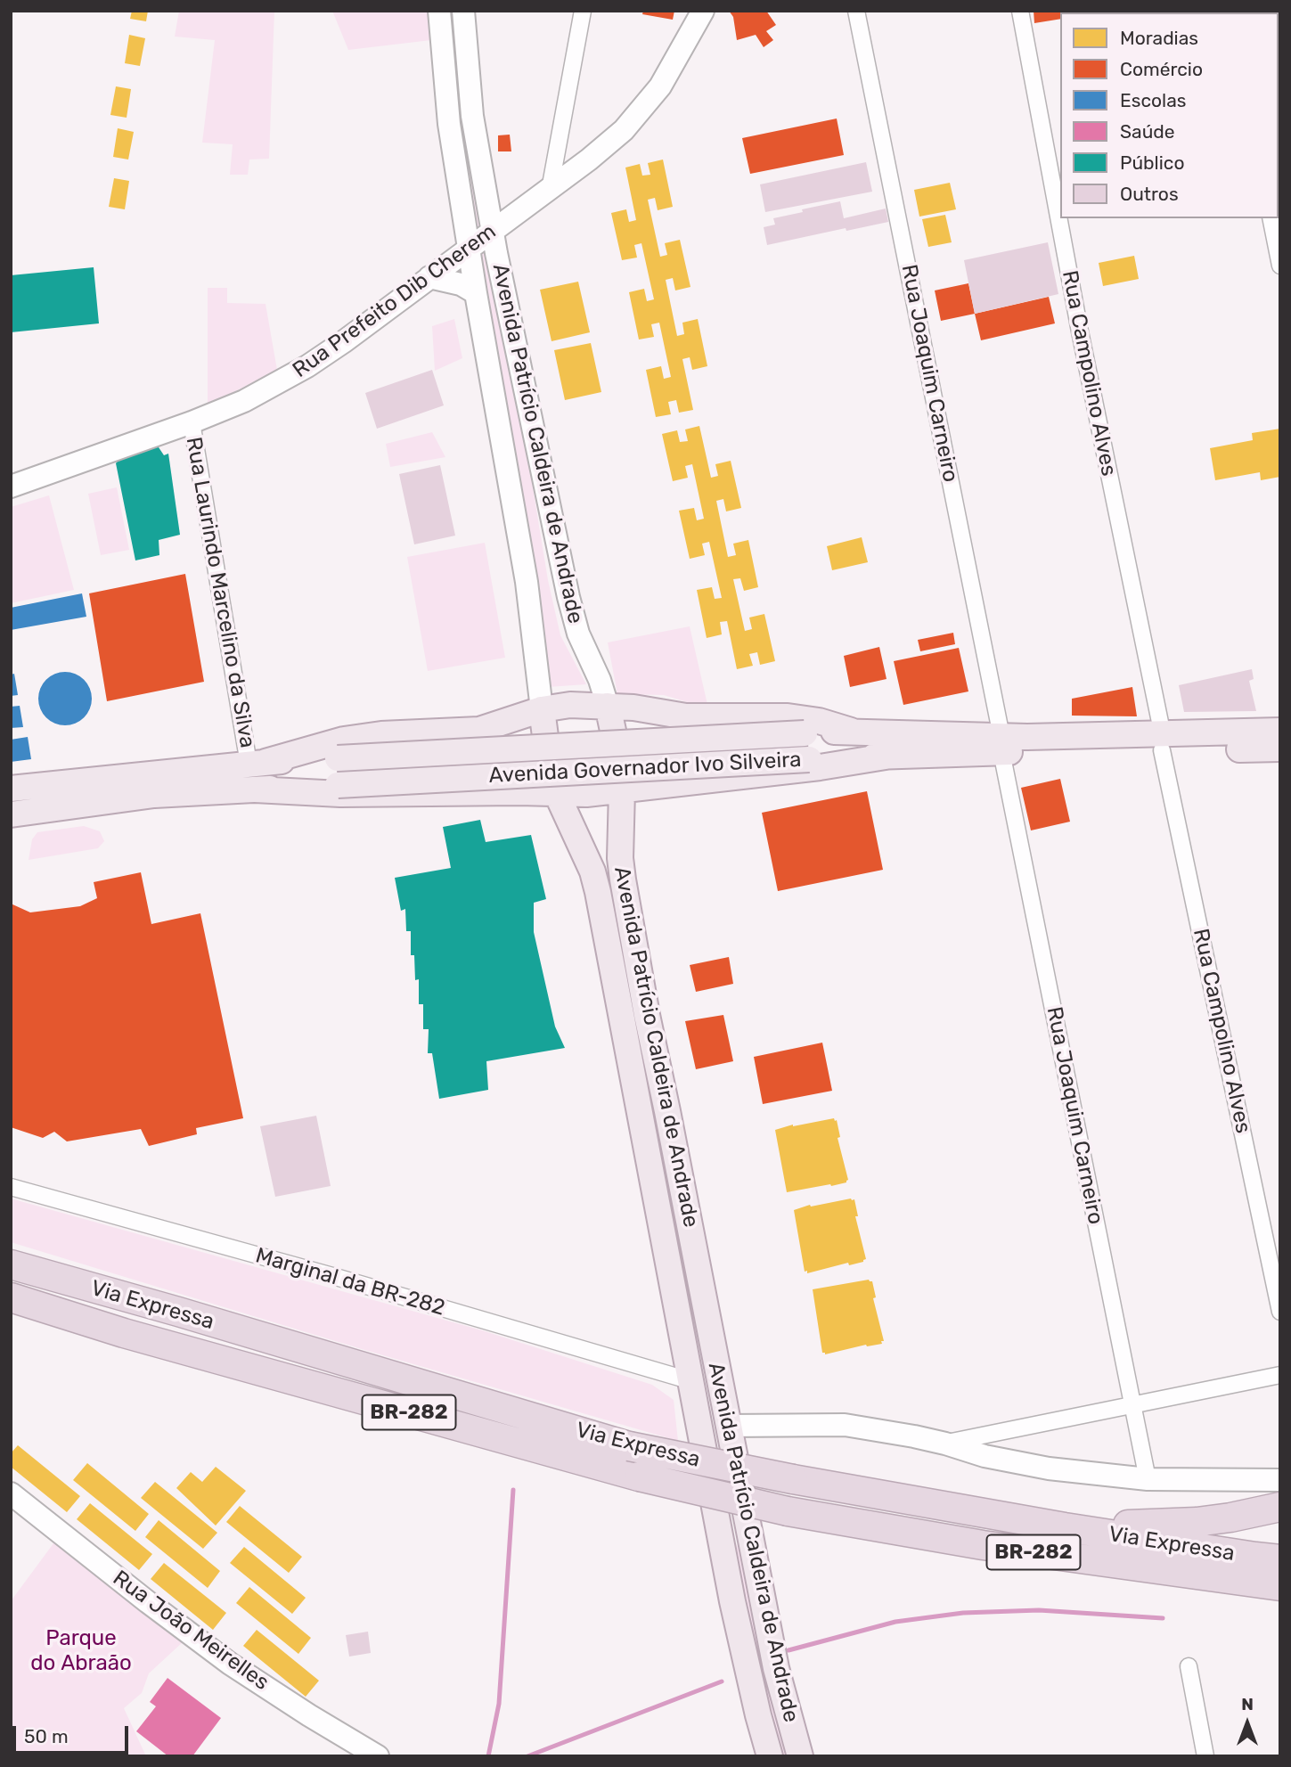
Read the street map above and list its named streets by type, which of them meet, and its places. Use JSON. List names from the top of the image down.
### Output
{
  "streets": {
    "highway": ["Via Expressa", "BR-282"],
    "main road": [
      "Rua Prefeito Dib Cherem",
      "Avenida Patrício Caldeira de Andrade",
      "Avenida Governador Ivo Silveira",
      "Rua João Meirelles"
    ],
    "street": [
      "Rua Joaquim Carneiro",
      "Rua Campolino Alves",
      "Rua Laurindo Marcelino da Silva",
      "Marginal da BR-282"
    ]
  },
  "crossings": [
    ["Rua Prefeito Dib Cherem", "Avenida Patrício Caldeira de Andrade"],
    ["Rua Prefeito Dib Cherem", "Rua Laurindo Marcelino da Silva"],
    ["Rua Joaquim Carneiro", "Avenida Governador Ivo Silveira"],
    ["Rua Campolino Alves", "Avenida Governador Ivo Silveira"],
    ["Avenida Patrício Caldeira de Andrade", "Marginal da BR-282"],
    ["Rua Laurindo Marcelino da Silva", "Avenida Governador Ivo Silveira"]
  ],
  "parks": ["Parque do Abraão"],
  "legend": [
    "Moradias",
    "Comércio",
    "Escolas",
    "Saúde",
    "Público",
    "Outros"
  ],
  "scale_bar": "50 m",
  "north": "top"
}
